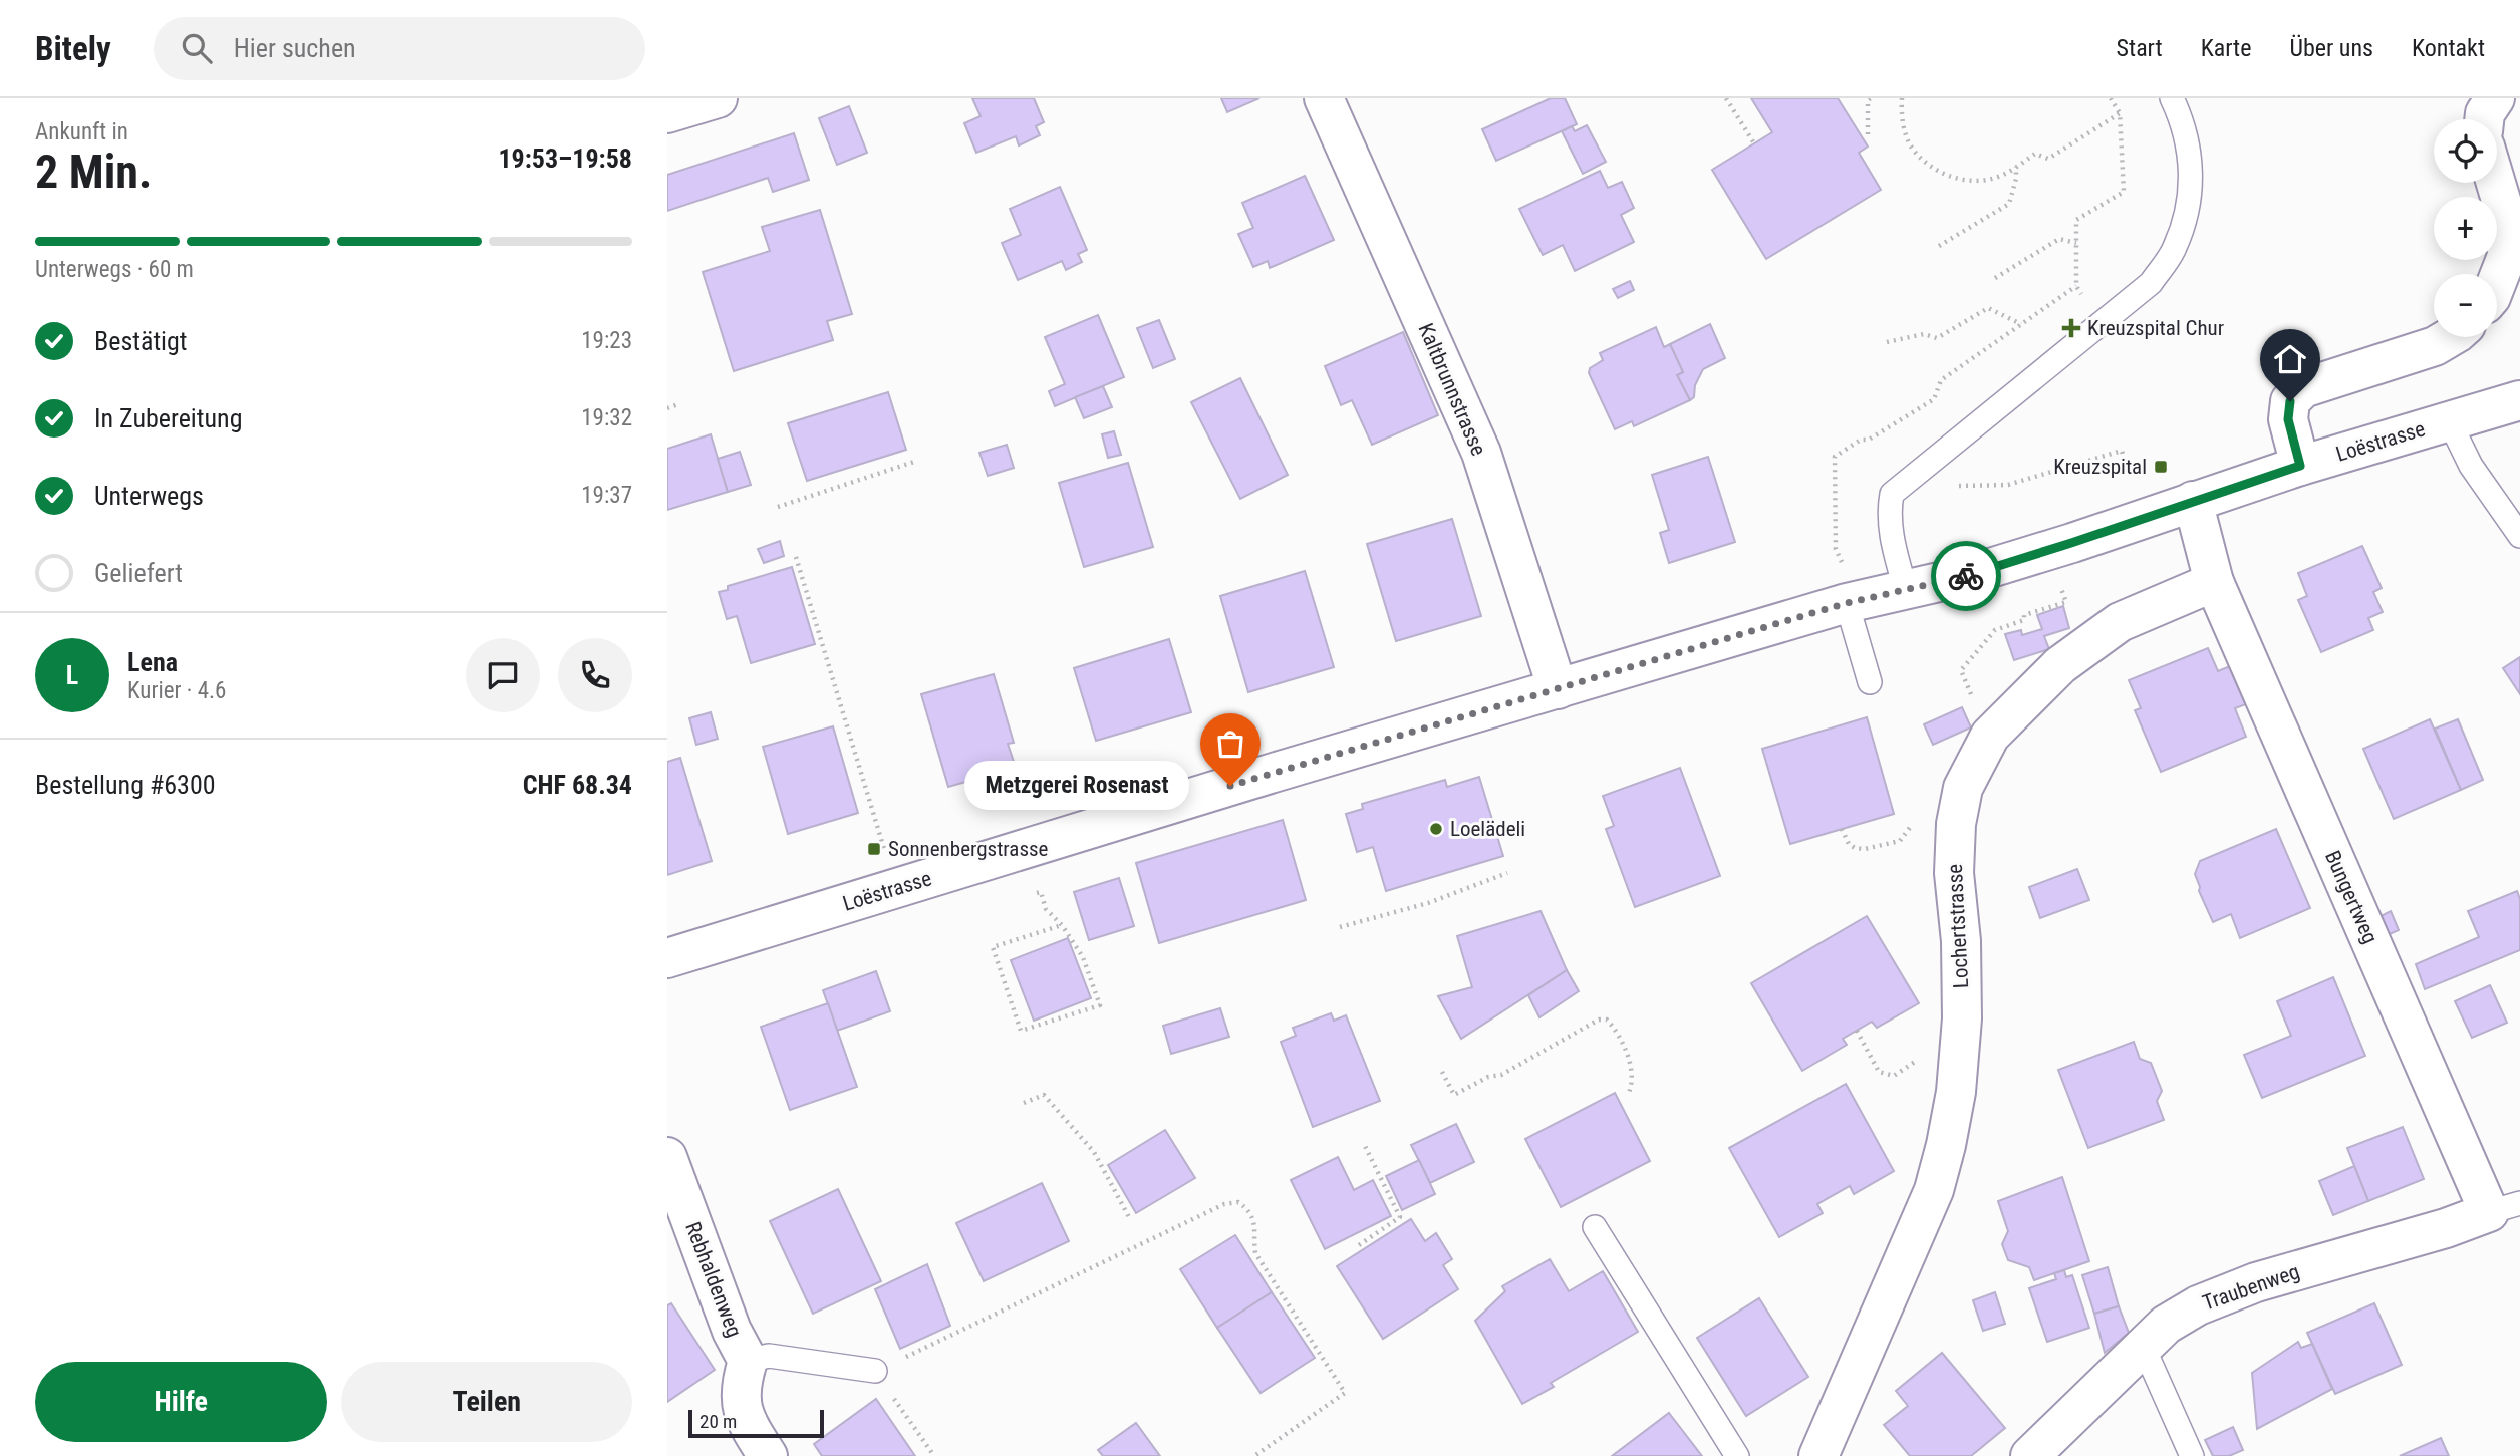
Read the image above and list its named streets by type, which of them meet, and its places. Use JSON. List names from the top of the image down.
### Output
{
  "streets": {
    "street": [
      "Kaltbrunnstrasse",
      "Loëstrasse",
      "Bungertweg",
      "Lochertstrasse",
      "Rebhaldenweg",
      "Traubenweg"
    ]
  },
  "crossings": [
    ["Kaltbrunnstrasse", "Loëstrasse"],
    ["Bungertweg", "Lochertstrasse"],
    ["Bungertweg", "Traubenweg"]
  ],
  "places": {
    "health": ["Kreuzspital Chur"],
    "transit": ["Kreuzspital", "Sonnenbergstrasse"],
    "other": ["Metzgerei Rosenast", "Loelädeli"]
  },
  "scale_bar": "20 m",
  "page": {
    "header": "Bitely",
    "search": "Hier suchen",
    "nav": [
      "Start",
      "Karte",
      "Über uns",
      "Kontakt"
    ],
    "heading": ["2 Min.", "Ankunft in", "19:53–19:58"],
    "panel": [
      "Lena",
      "Kurier · 4.6",
      "Bestellung #6300",
      "CHF 68.34"
    ],
    "map_buttons": ["+", "−"],
    "bar": "Unterwegs · 60 m",
    "list": [
      ["Bestätigt", "19:23"],
      ["In Zubereitung", "19:32"],
      ["Unterwegs", "19:37"],
      "Geliefert"
    ],
    "round": "L",
    "bubble": "Metzgerei Rosenast",
    "buttons": ["Hilfe", "Teilen"],
    "scale": "20 m"
  }
}
